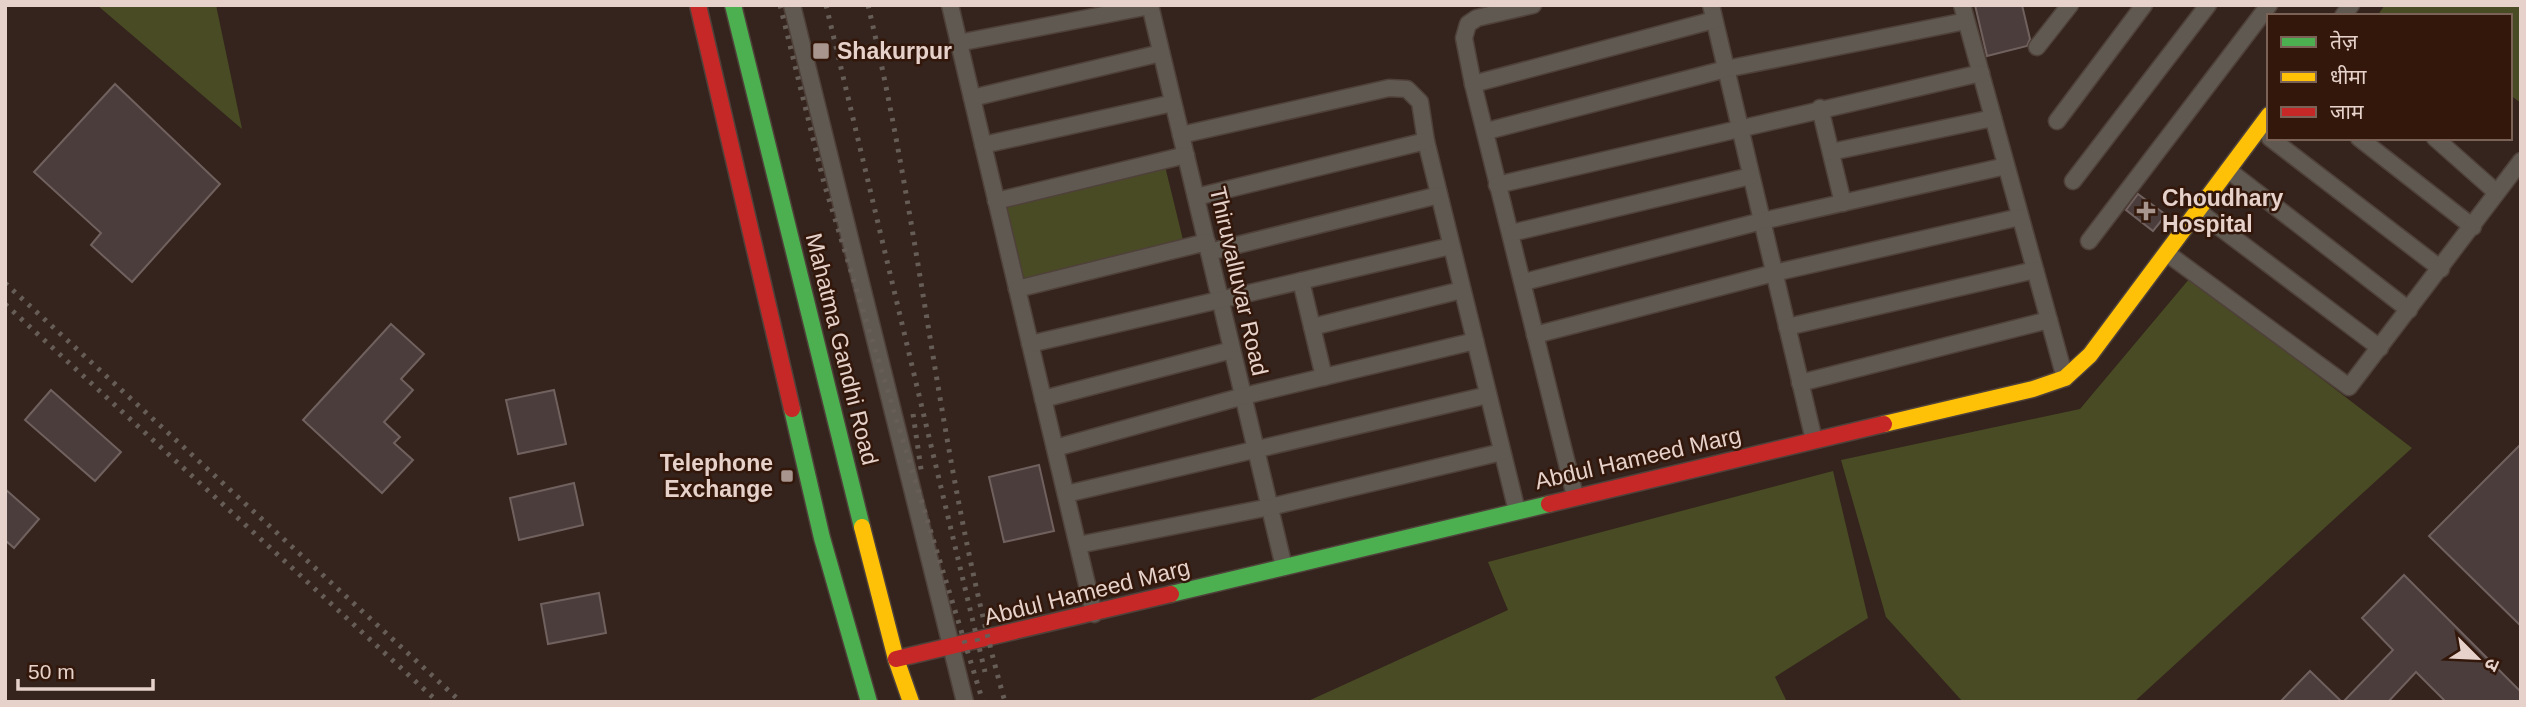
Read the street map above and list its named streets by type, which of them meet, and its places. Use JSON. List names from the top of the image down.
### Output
{
  "streets": {
    "street": ["Thiruvalluvar Road", "Mahatma Gandhi Road", "Abdul Hameed Marg"]
  },
  "crossings": [
    ["Thiruvalluvar Road", "Abdul Hameed Marg"],
    ["Mahatma Gandhi Road", "Abdul Hameed Marg"]
  ],
  "places": {
    "transit": ["Shakurpur", "Telephone Exchange"],
    "health": ["Choudhary Hospital"]
  },
  "legend": ["तेज़", "धीमा", "जाम"],
  "scale_bar": "50 m",
  "north": "bottom right"
}
